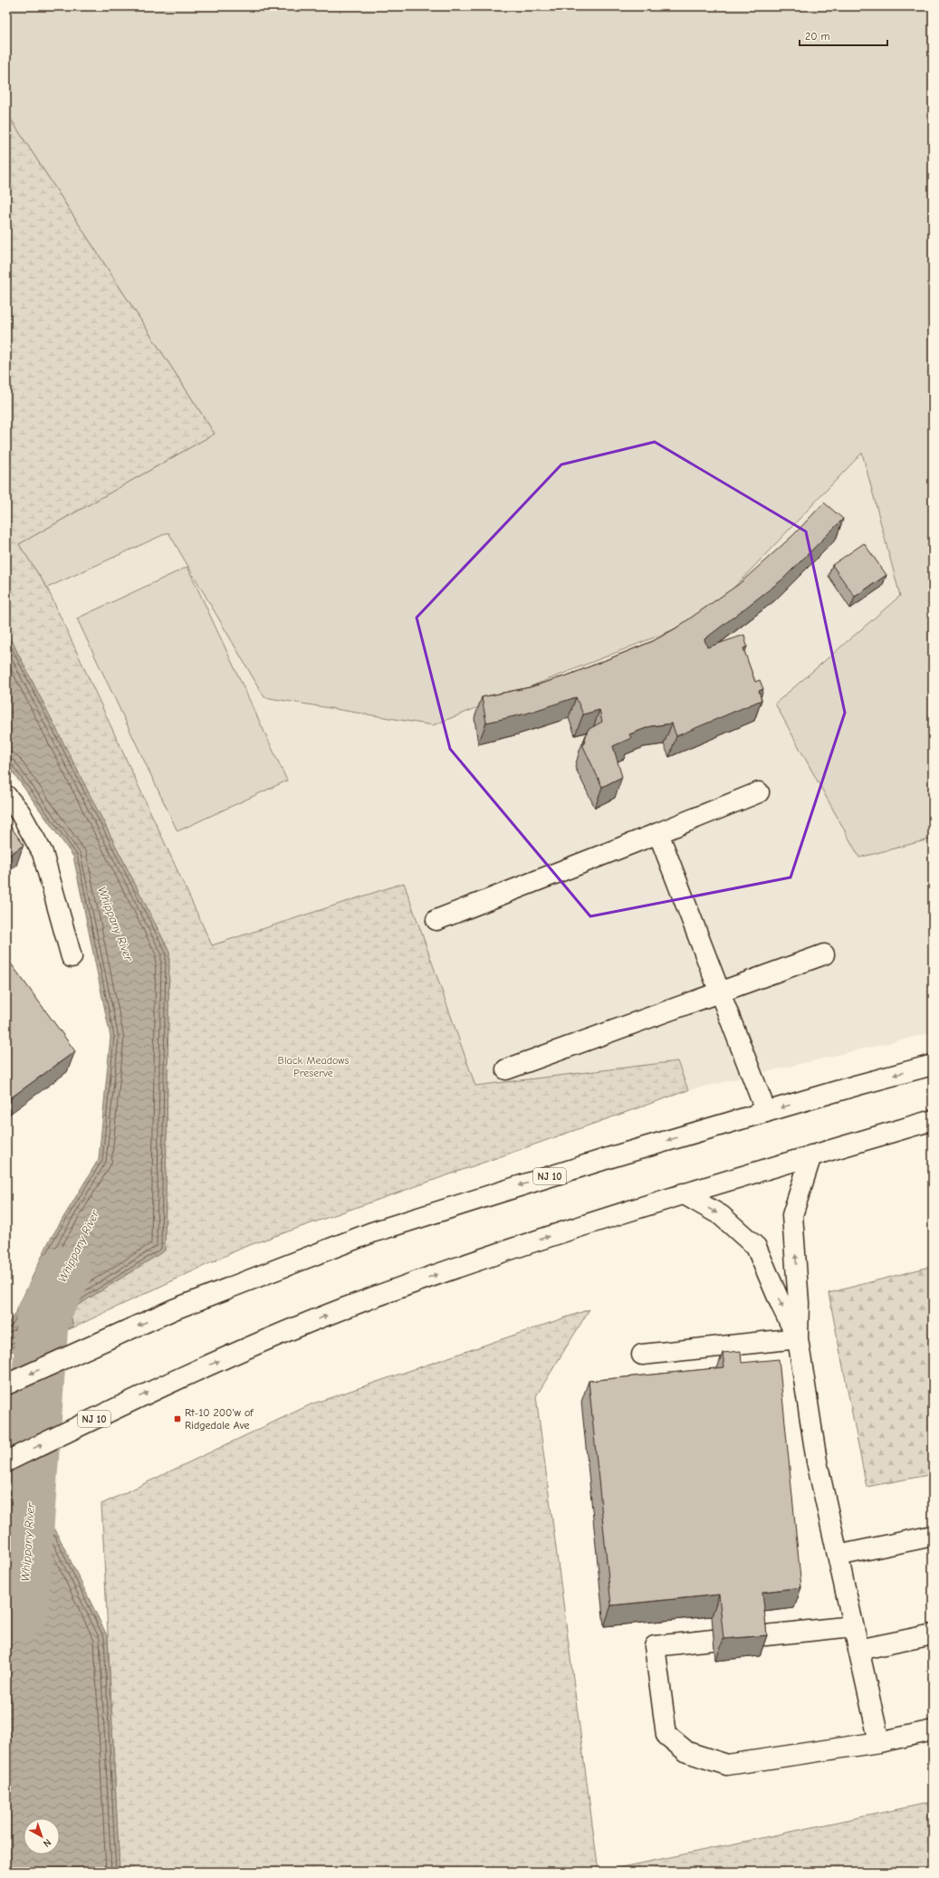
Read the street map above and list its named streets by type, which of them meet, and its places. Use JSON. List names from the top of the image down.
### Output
{
  "streets": {
    "main road": ["NJ 10"]
  },
  "water": ["Whippany River"],
  "parks": ["Black Meadows Preserve"],
  "places": {
    "transit": ["Rt-10 200'w of Ridgedale Ave"]
  },
  "scale_bar": "20 m",
  "north": "bottom right"
}
